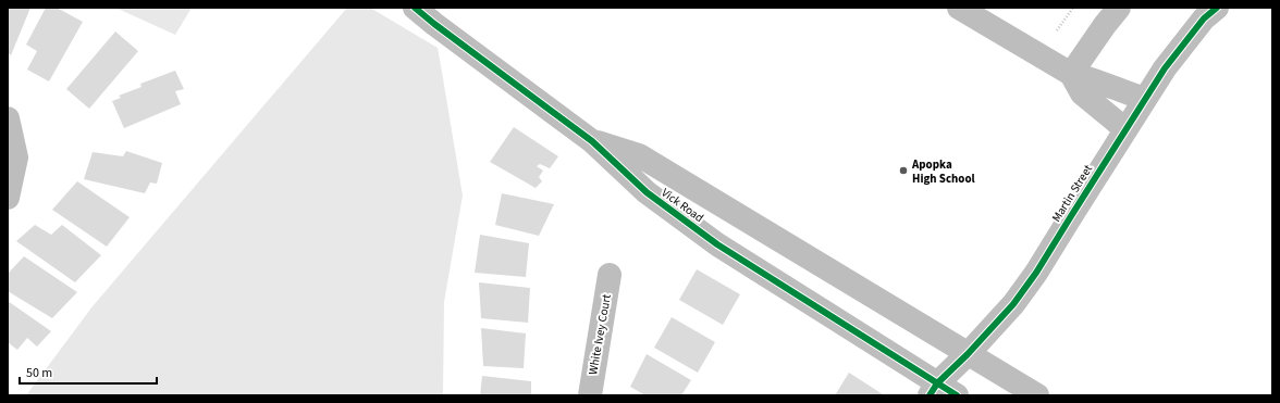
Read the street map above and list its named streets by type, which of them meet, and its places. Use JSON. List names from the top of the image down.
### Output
{
  "streets": {
    "street": ["Martin Street", "Vick Road", "White Ivey Court"]
  },
  "crossings": [
    ["Martin Street", "Vick Road"]
  ],
  "places": ["Apopka High School"],
  "scale_bar": "50 m"
}
